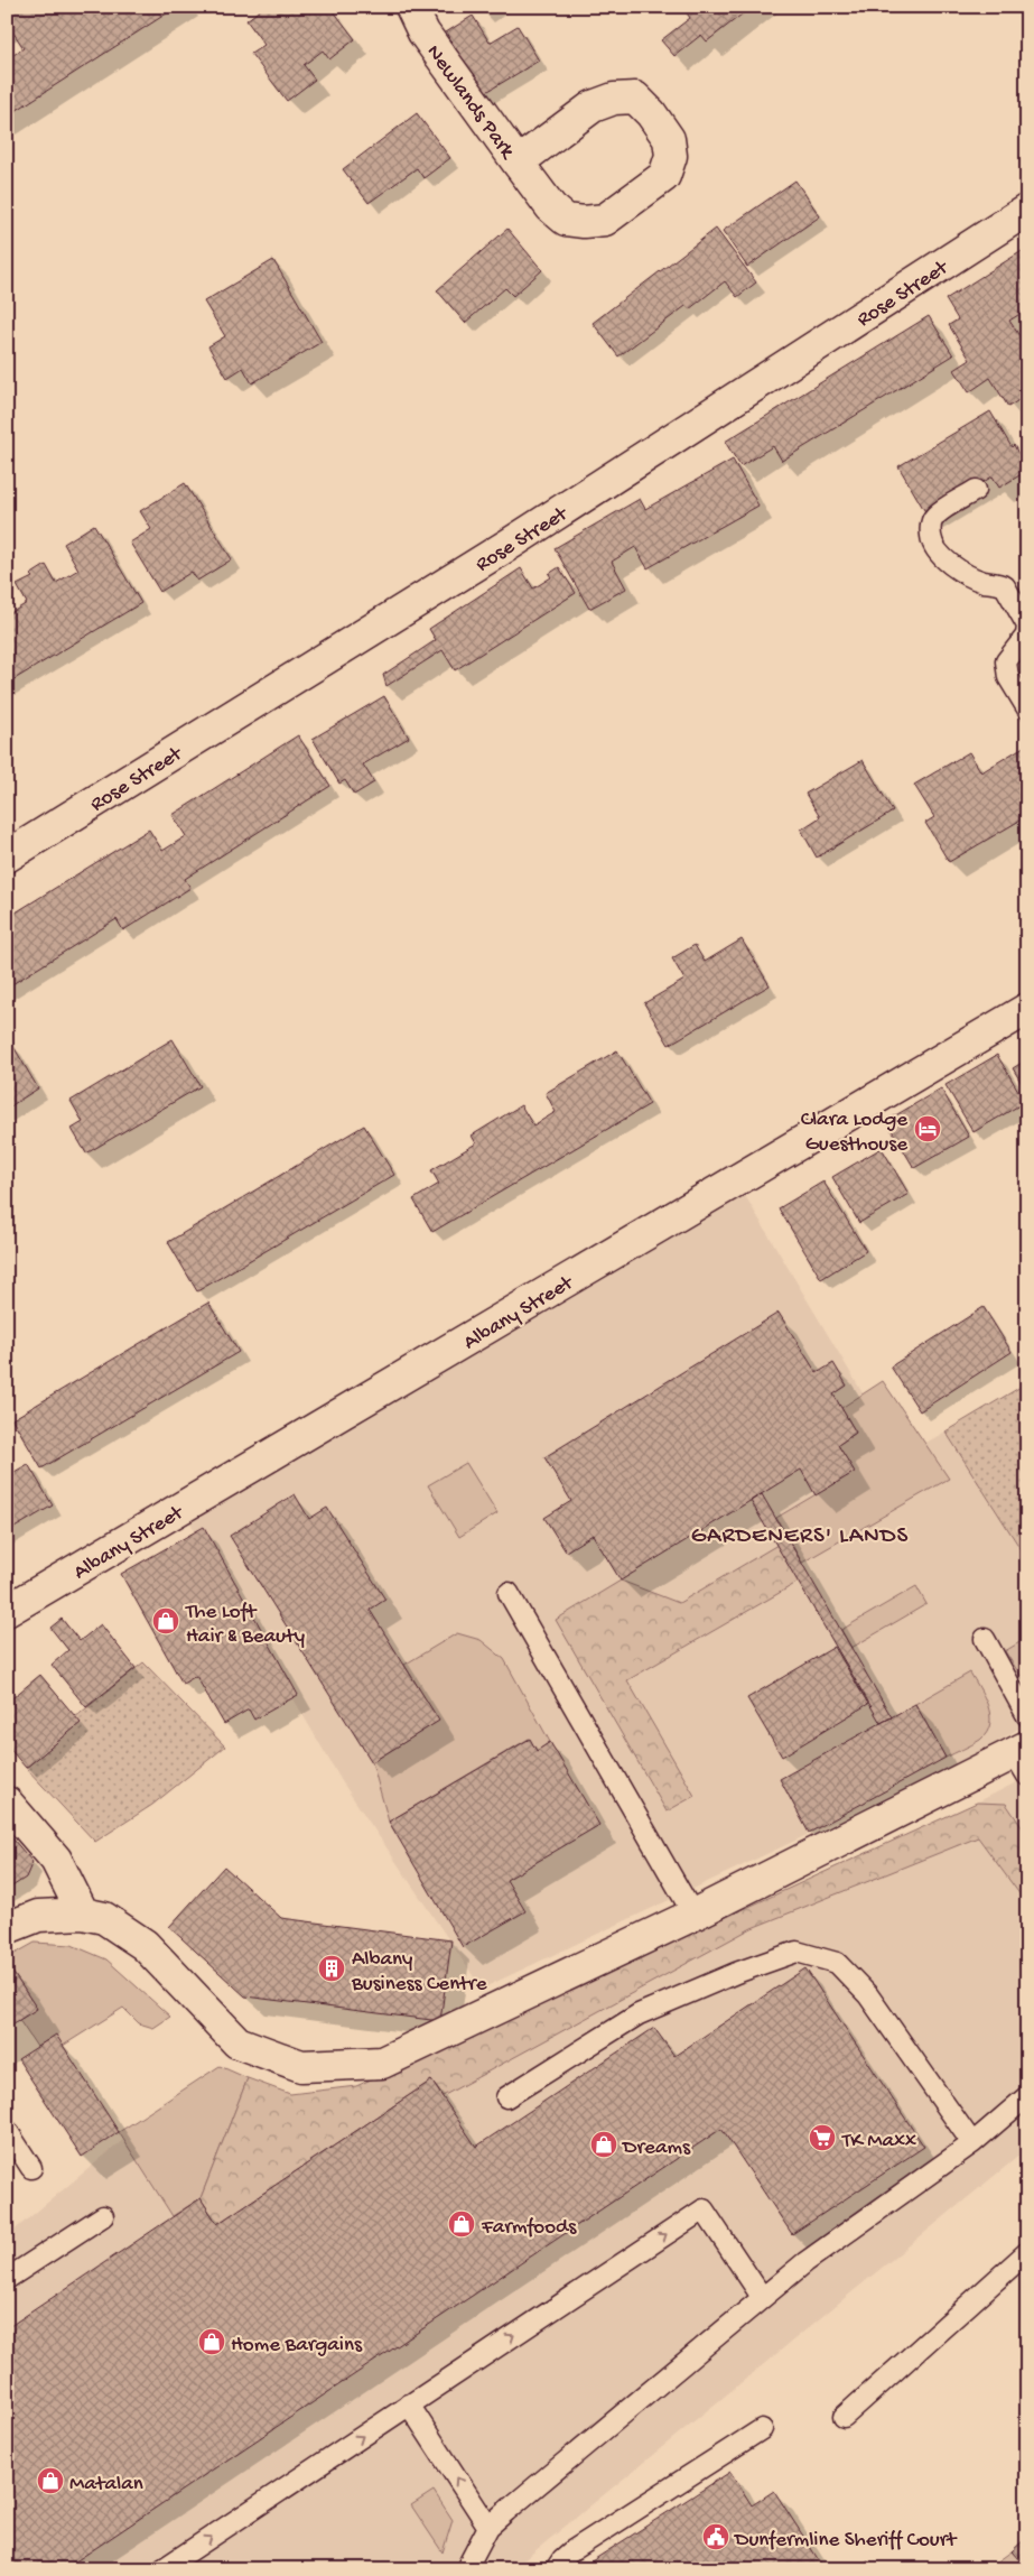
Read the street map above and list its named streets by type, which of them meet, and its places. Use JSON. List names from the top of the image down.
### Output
{
  "streets": {
    "street": ["Newlands Park", "Rose Street", "Albany Street"]
  },
  "districts": ["GARDENERS' LANDS"],
  "places": {
    "hotel": ["Clara Lodge Guesthouse"],
    "shop": [
      "The Loft Hair & Beauty",
      "Dreams",
      "Farmfoods",
      "Home Bargains",
      "Matalan"
    ],
    "building": ["Albany Business Centre"],
    "supermarket": ["TK Maxx"],
    "public building": ["Dunfermline Sheriff Court"]
  }
}
